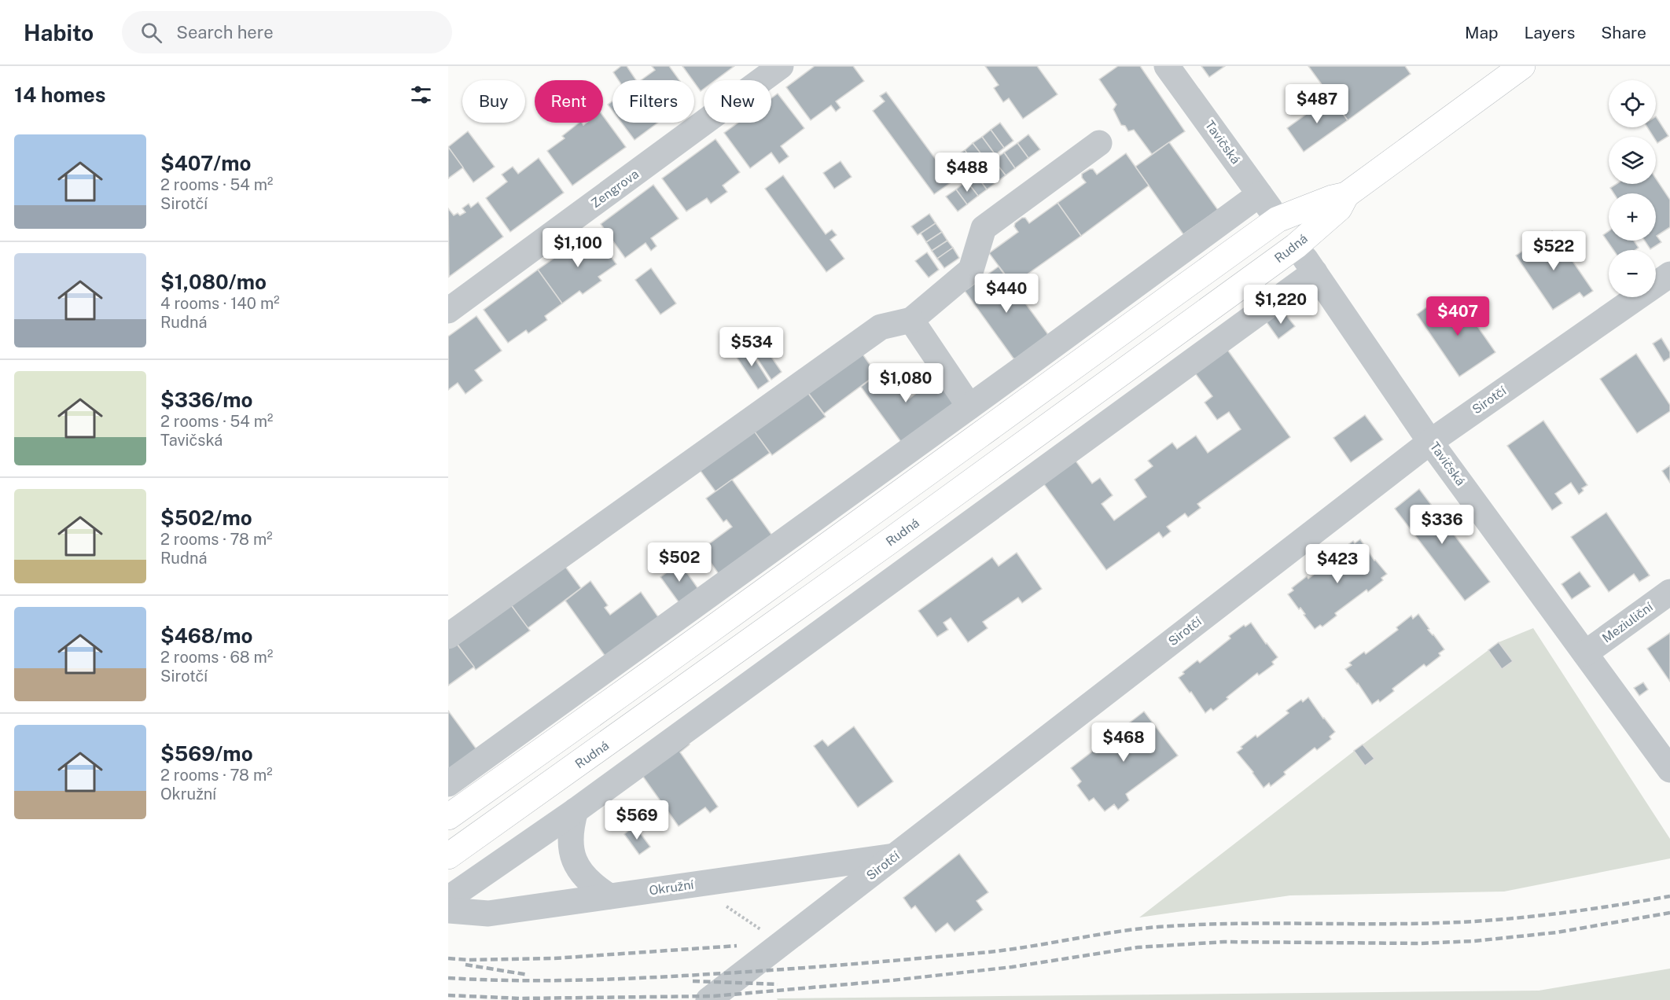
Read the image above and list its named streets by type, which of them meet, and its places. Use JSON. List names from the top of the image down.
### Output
{
  "streets": {
    "main road": ["Rudná"],
    "street": [
      "Tavičská",
      "Zengrova",
      "Sirotčí",
      "Meziuliční",
      "Okružní"
    ]
  },
  "crossings": [
    ["Tavičská", "Rudná"],
    ["Tavičská", "Sirotčí"],
    ["Tavičská", "Meziuliční"],
    ["Sirotčí", "Okružní"]
  ],
  "page": {
    "header": "Habito",
    "search": "Search here",
    "nav": ["Map", "Layers", "Share"],
    "heading": "14 homes",
    "map_buttons": ["+", "−"],
    "chip": [
      "Buy",
      "Rent",
      "Filters",
      "New"
    ],
    "price": [
      "$487",
      "$488",
      "$1,100",
      "$522",
      "$440",
      "$1,220",
      "$407",
      "$534",
      "$1,080",
      "$336",
      "$502",
      "$423",
      "$468",
      "$569"
    ],
    "list": [
      {
        "name": "$407/mo",
        "note": "2 rooms · 54 m² · Sirotčí"
      },
      {
        "name": "$1,080/mo",
        "note": "4 rooms · 140 m² · Rudná"
      },
      {
        "name": "$336/mo",
        "note": "2 rooms · 54 m² · Tavičská"
      },
      {
        "name": "$502/mo",
        "note": "2 rooms · 78 m² · Rudná"
      },
      {
        "name": "$468/mo",
        "note": "2 rooms · 68 m² · Sirotčí"
      },
      {
        "name": "$569/mo",
        "note": "2 rooms · 78 m² · Okružní"
      }
    ]
  }
}
